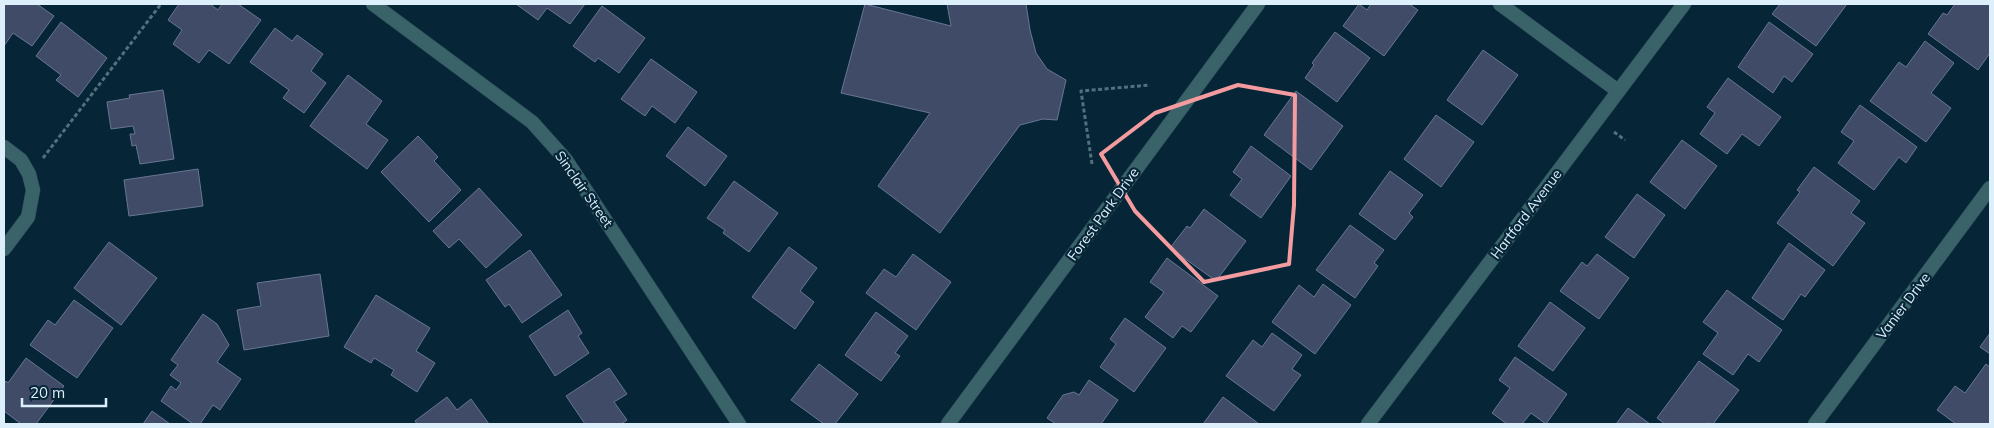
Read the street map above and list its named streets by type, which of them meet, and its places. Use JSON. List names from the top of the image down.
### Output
{
  "streets": {
    "street": [
      "Sinclair Street",
      "Forest Park Drive",
      "Hartford Avenue",
      "Vanier Drive"
    ]
  },
  "scale_bar": "20 m"
}
